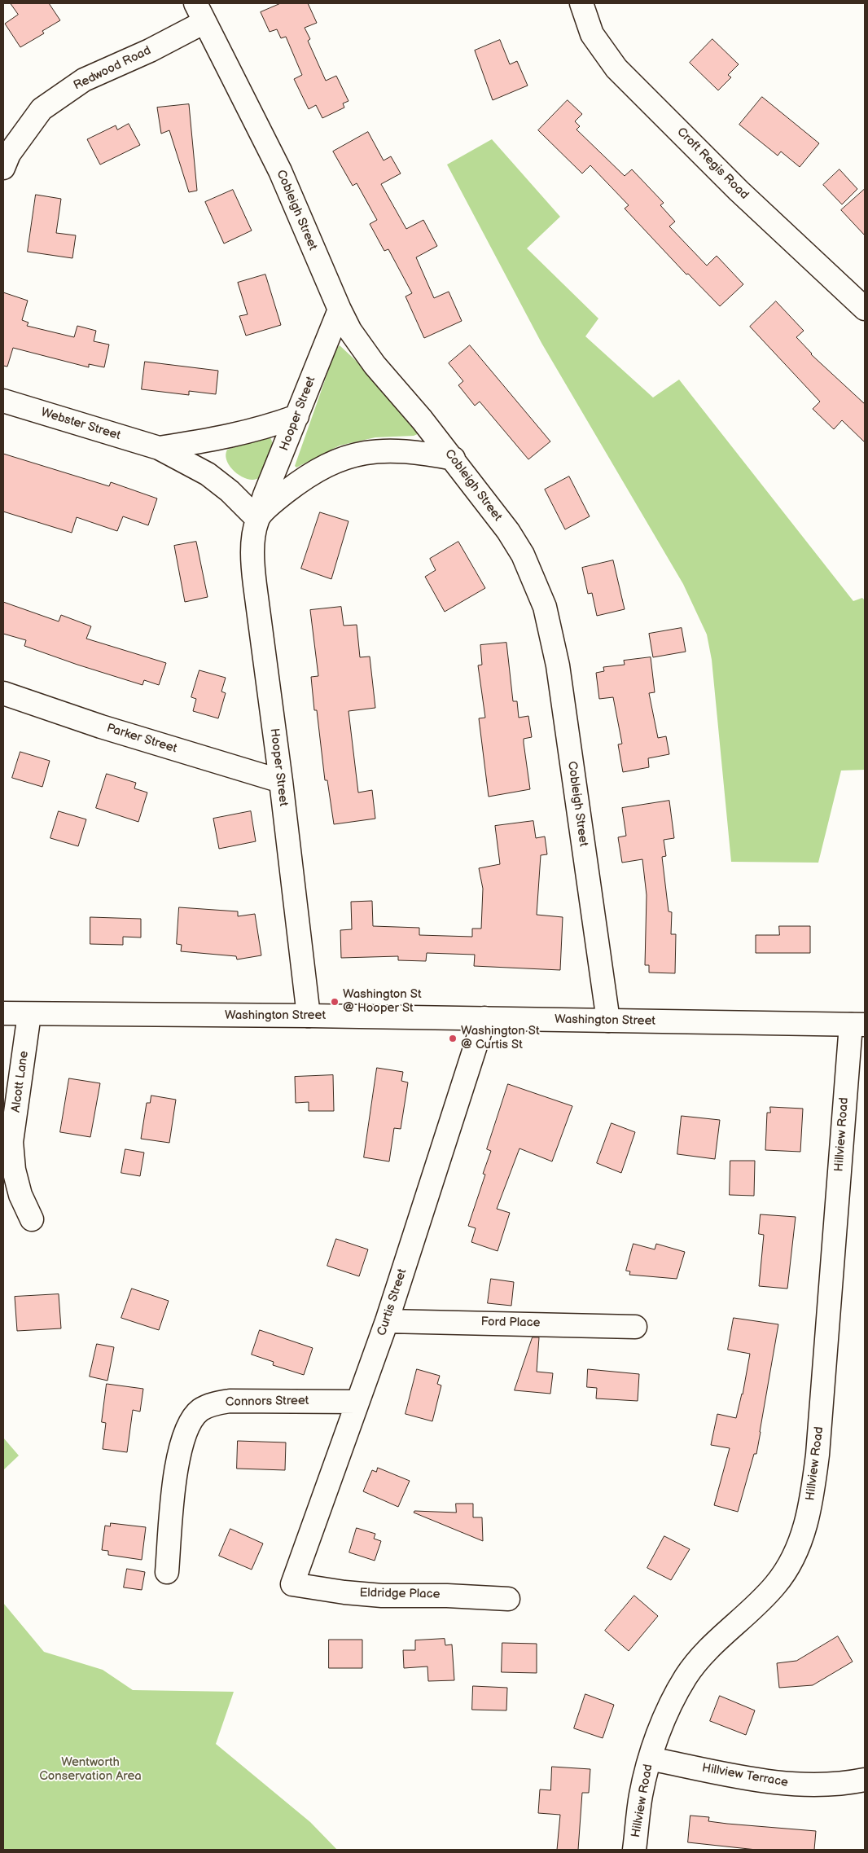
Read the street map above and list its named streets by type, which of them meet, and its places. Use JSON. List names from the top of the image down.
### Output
{
  "streets": {
    "street": [
      "Redwood Road",
      "Croft Regis Road",
      "Cobleigh Street",
      "Hooper Street",
      "Webster Street",
      "Parker Street",
      "Washington Street",
      "Alcott Lane",
      "Hillview Road",
      "Curtis Street",
      "Ford Place",
      "Connors Street",
      "Eldridge Place",
      "Hillview Terrace"
    ]
  },
  "crossings": [
    ["Redwood Road", "Cobleigh Street"],
    ["Cobleigh Street", "Hooper Street"],
    ["Cobleigh Street", "Washington Street"],
    ["Hooper Street", "Webster Street"],
    ["Hooper Street", "Parker Street"],
    ["Hooper Street", "Washington Street"],
    ["Washington Street", "Alcott Lane"],
    ["Washington Street", "Hillview Road"],
    ["Washington Street", "Curtis Street"],
    ["Hillview Road", "Hillview Terrace"],
    ["Curtis Street", "Ford Place"],
    ["Curtis Street", "Connors Street"],
    ["Curtis Street", "Eldridge Place"]
  ],
  "parks": ["Wentworth Conservation Area"],
  "places": ["Washington St @ Hooper St", "Washington St @ Curtis St"]
}
